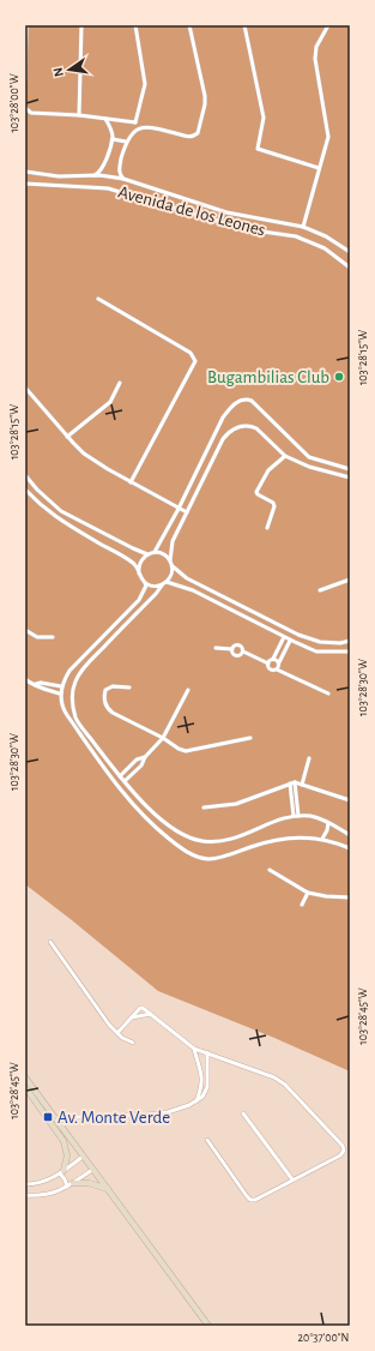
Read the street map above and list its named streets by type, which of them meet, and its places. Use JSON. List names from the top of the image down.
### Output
{
  "streets": {
    "street": ["Avenida de los Leones"]
  },
  "places": {
    "other": ["Bugambilias Club"],
    "transit": ["Av. Monte Verde"]
  },
  "north": "left",
  "coordinates": [
    "103°28'00\"W",
    "103°28'15\"W",
    "103°28'30\"W",
    "103°28'45\"W",
    "20°37'00\"N"
  ]
}
